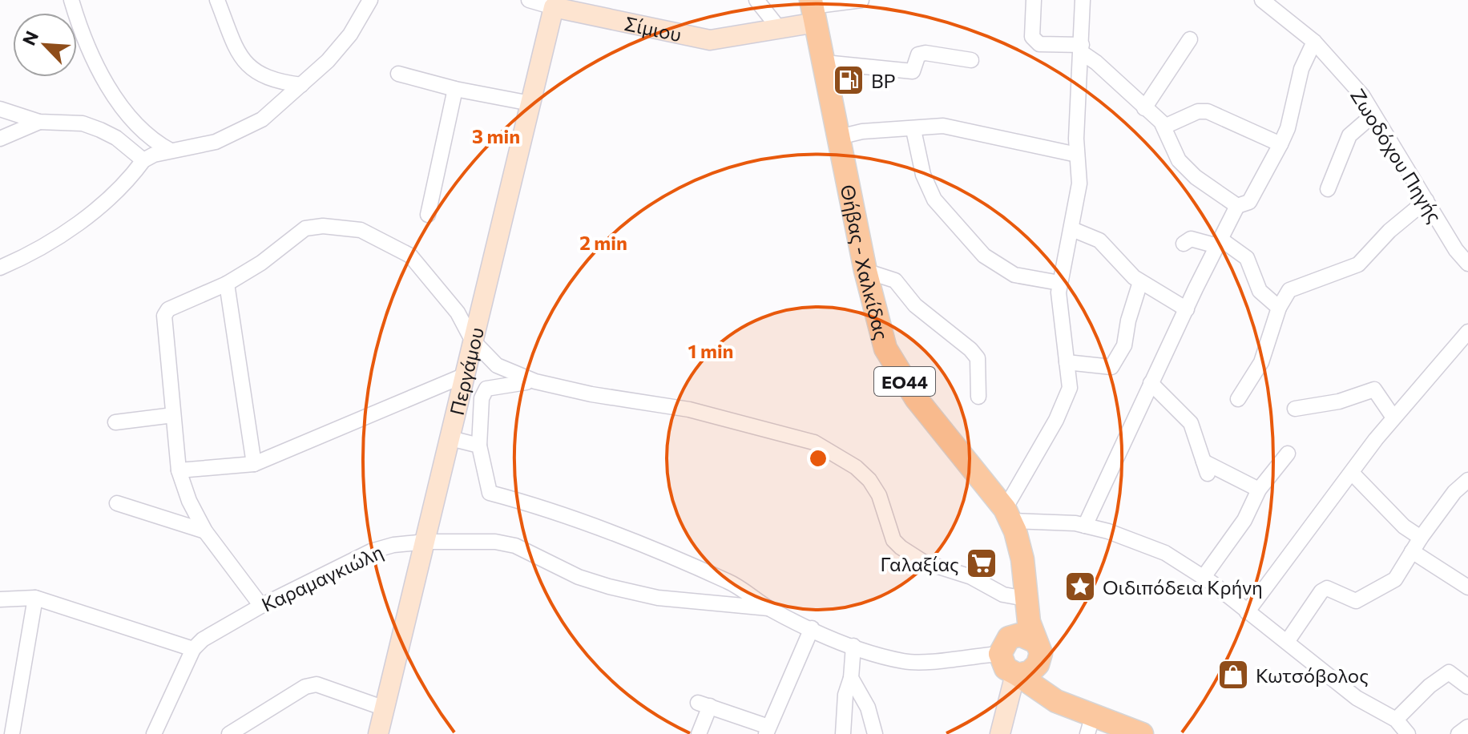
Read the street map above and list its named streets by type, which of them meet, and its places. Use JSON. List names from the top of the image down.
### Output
{
  "streets": {
    "main road": ["Θήβας - Χαλκίδας", "ΕΟ44"],
    "street": [
      "Σίμιου",
      "Ζωοδόχου Πηγής",
      "Περγάμου",
      "Καραμαγκιώλη"
    ]
  },
  "crossings": [
    ["Σίμιου", "Θήβας - Χαλκίδας"],
    ["Σίμιου", "Περγάμου"],
    ["Περγάμου", "Καραμαγκιώλη"]
  ],
  "places": {
    "fuel station": ["BP"],
    "supermarket": ["Γαλαξίας"],
    "place": ["Οιδιπόδεια Κρήνη"],
    "shop": ["Κωτσόβολος"]
  },
  "north": "top left",
  "rings": ["3 min", "2 min", "1 min"]
}
